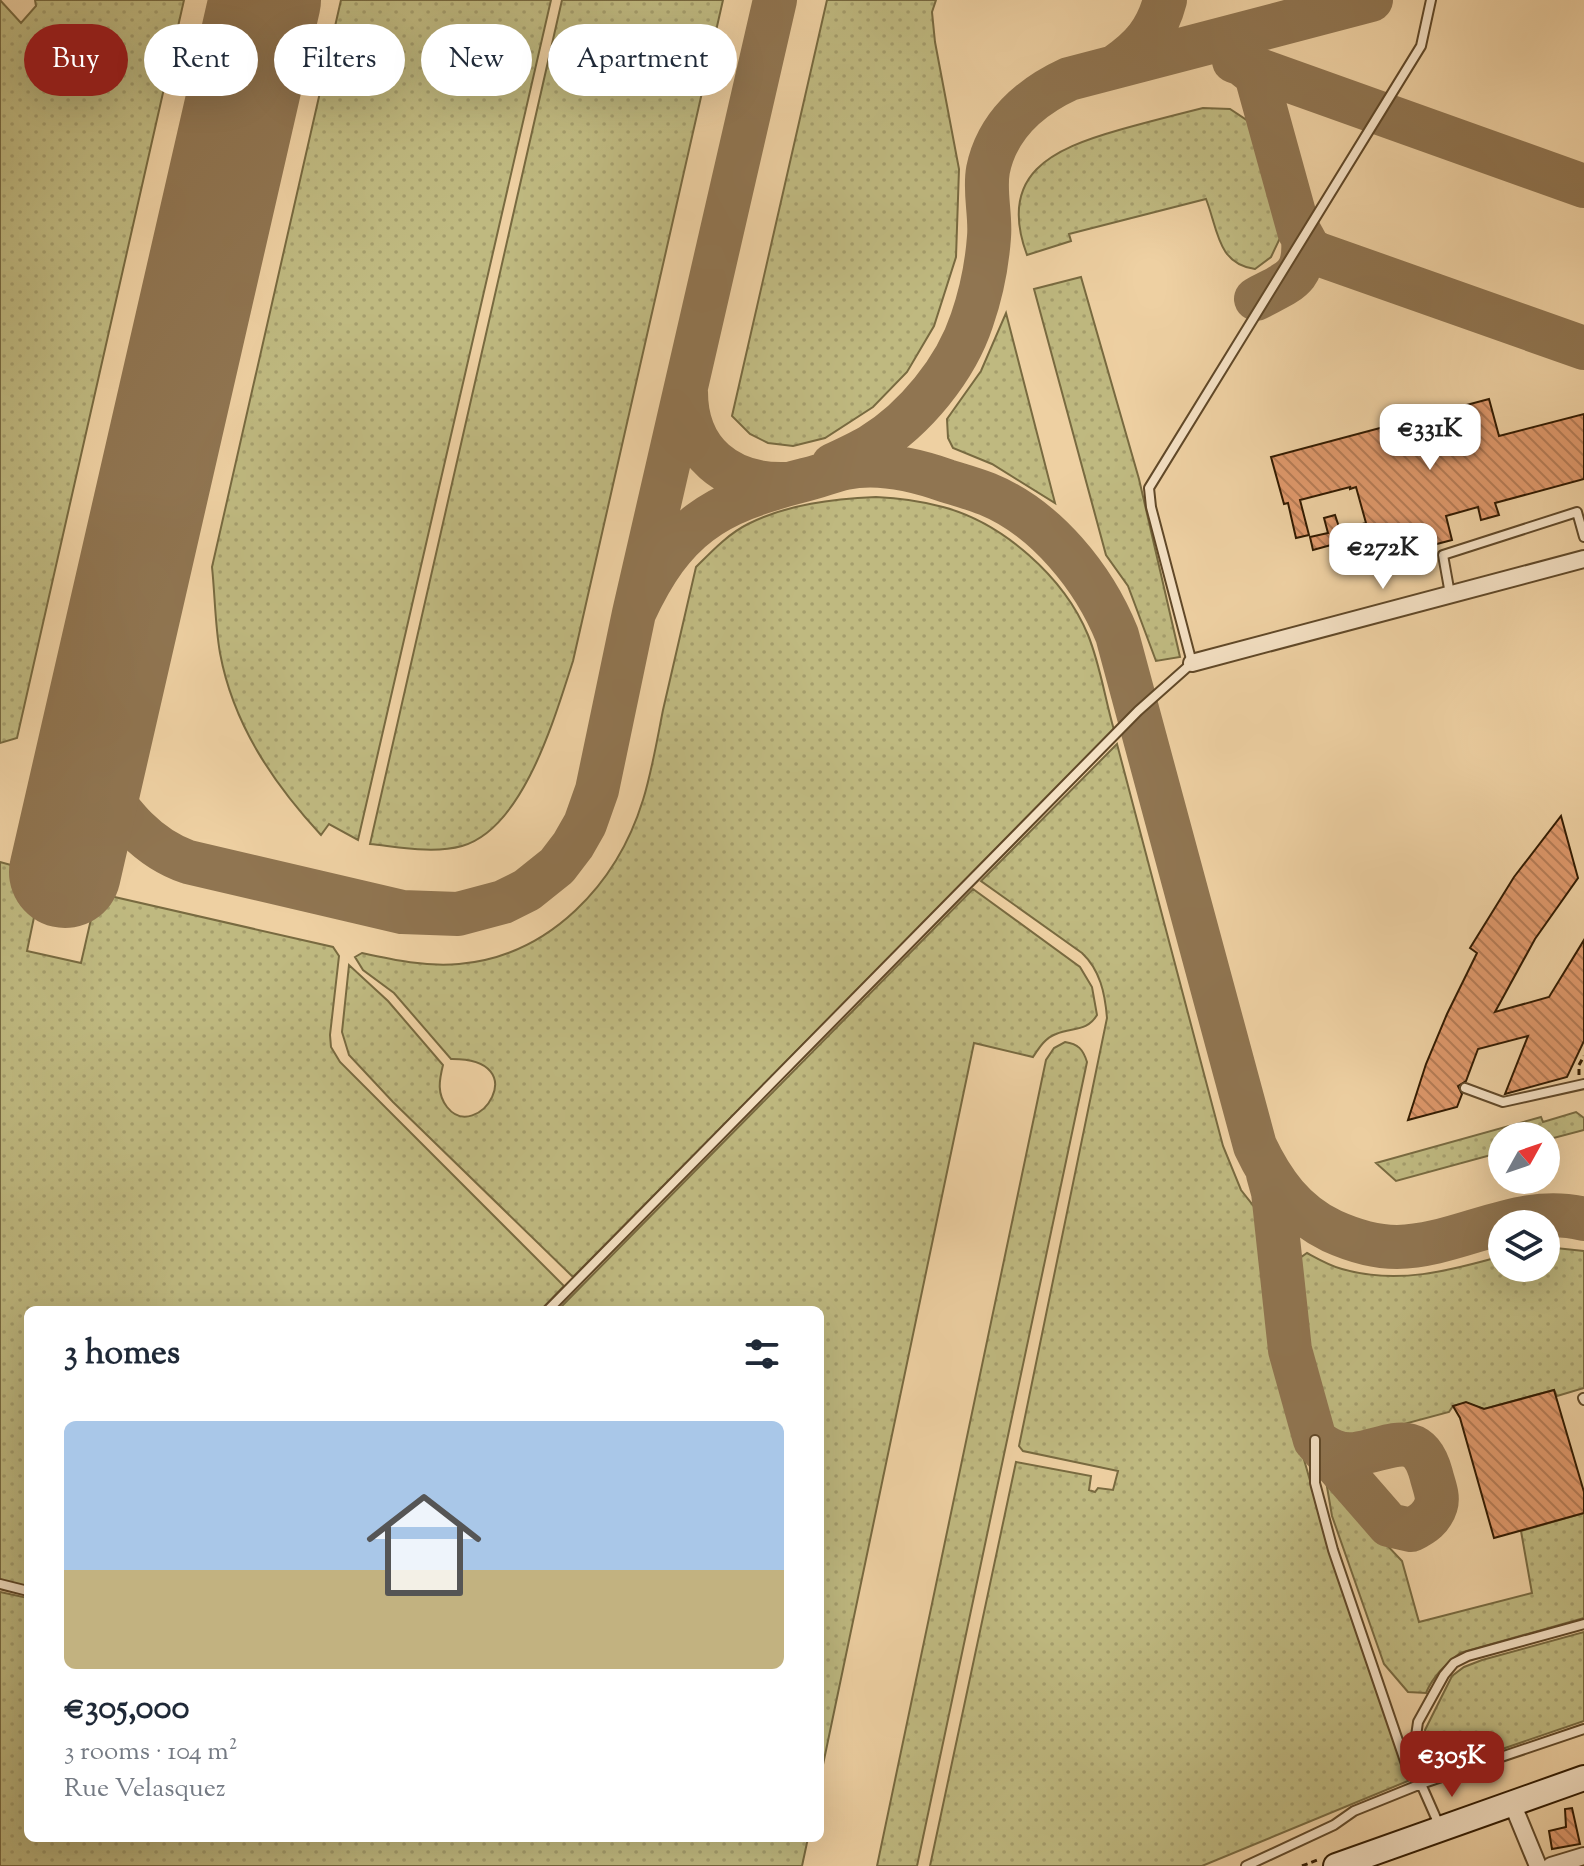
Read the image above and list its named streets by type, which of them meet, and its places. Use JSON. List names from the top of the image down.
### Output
{
  "north": "top right",
  "page": {
    "chip": [
      "Buy",
      "Rent",
      "Filters",
      "New",
      "Apartment"
    ],
    "price": ["€331K", "€272K", "€305K"],
    "heading": "3 homes",
    "list": [
      {
        "name": "€305,000",
        "note": "3 rooms · 104 m² · Rue Velasquez"
      }
    ]
  }
}
